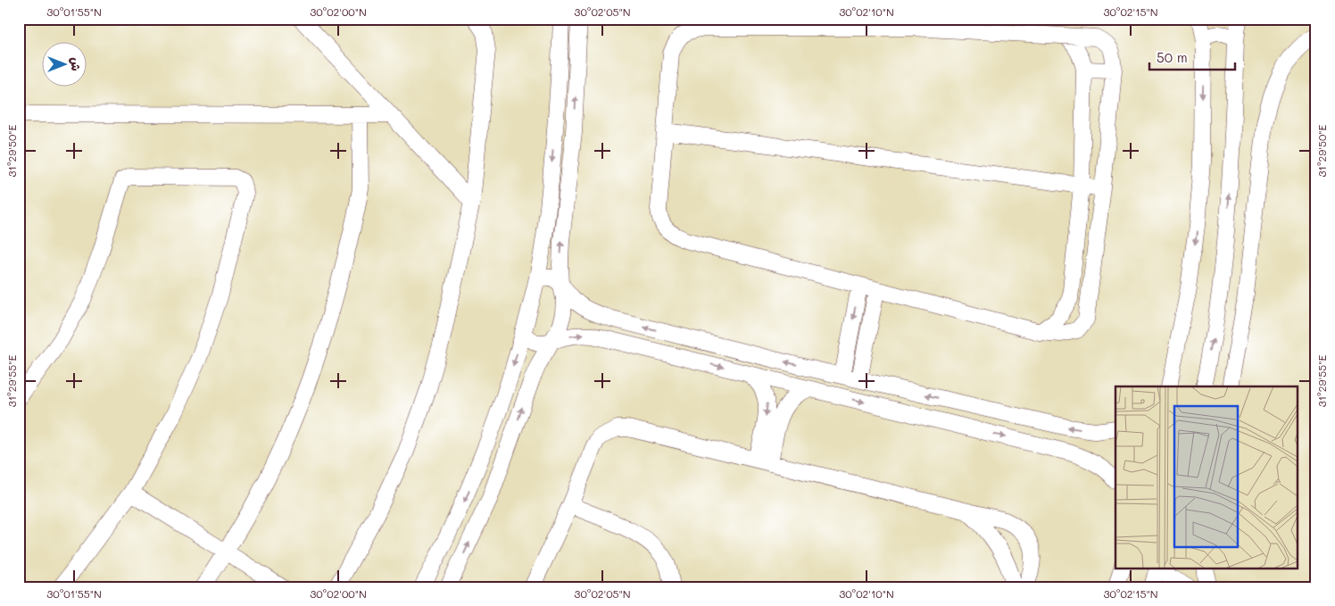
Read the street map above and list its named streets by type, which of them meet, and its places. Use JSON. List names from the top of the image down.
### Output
{
  "scale_bar": "50 m",
  "north": "right",
  "coordinates": [
    "30°01'55\"N",
    "30°02'00\"N",
    "30°02'05\"N",
    "30°02'10\"N",
    "30°02'15\"N",
    "31°29'50\"E",
    "31°29'55\"E"
  ]
}
